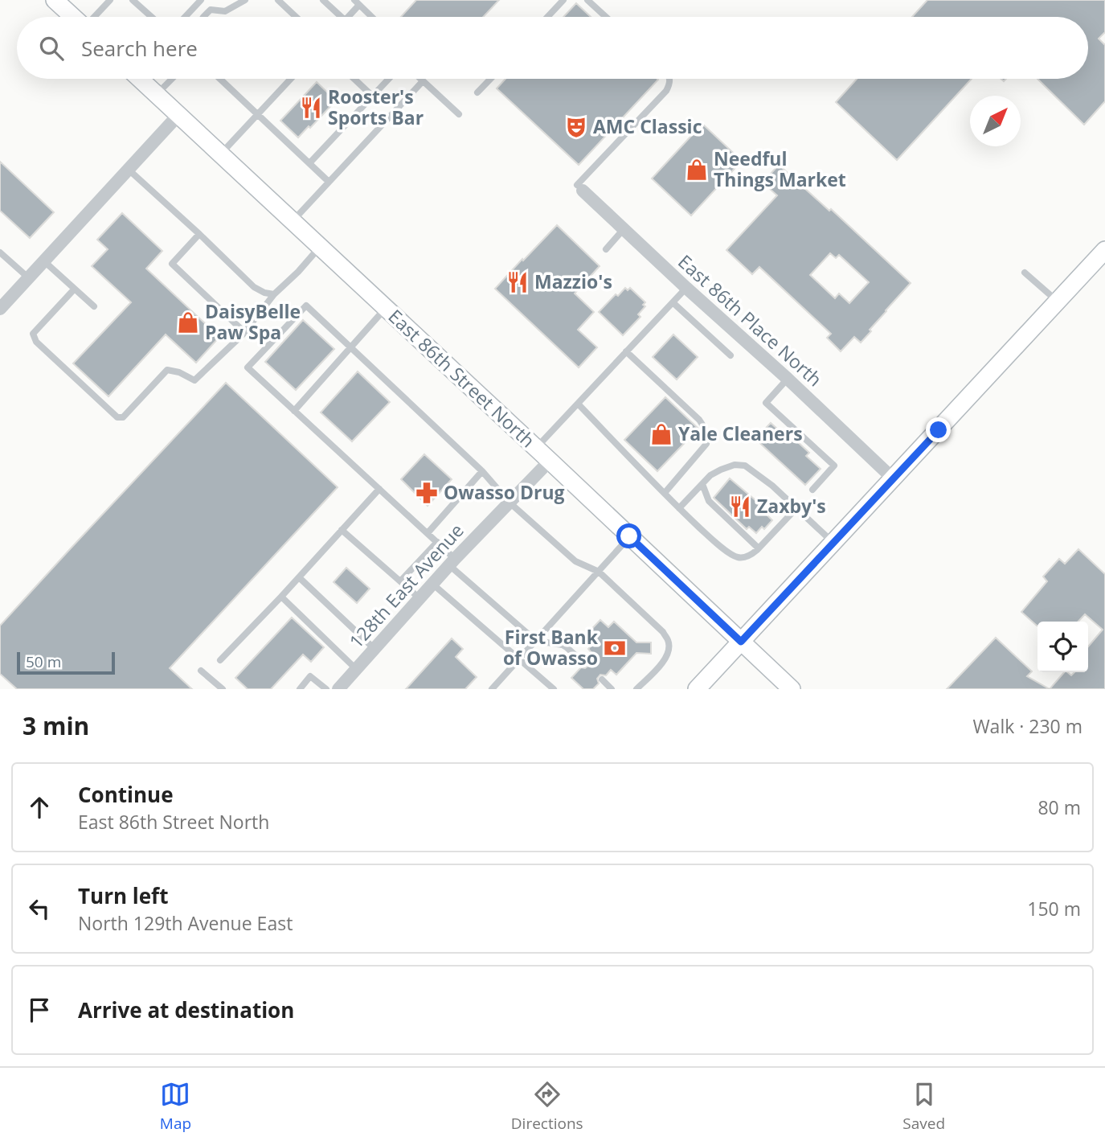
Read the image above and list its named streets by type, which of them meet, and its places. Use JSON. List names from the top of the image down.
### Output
{
  "streets": {
    "main road": ["East 86th Street North"],
    "street": ["East 86th Place North", "128th East Avenue"]
  },
  "crossings": [
    ["East 86th Street North", "128th East Avenue"]
  ],
  "places": {
    "restaurant": ["Rooster's Sports Bar", "Mazzio's", "Zaxby's"],
    "theatre": ["AMC Classic"],
    "shop": ["Needful Things Market", "DaisyBelle Paw Spa", "Yale Cleaners"],
    "pharmacy": ["Owasso Drug"],
    "bank": ["First Bank of Owasso"]
  },
  "scale_bar": "50 m",
  "north": "top right",
  "page": {
    "search": "Search here",
    "scale": "50 m",
    "heading": ["3 min", "Walk · 230 m"],
    "list": [
      ["Continue", "East 86th Street North", "80 m"],
      ["Turn left", "North 129th Avenue East", "150 m"],
      "Arrive at destination"
    ],
    "nav": ["Map", "Directions", "Saved"]
  }
}
